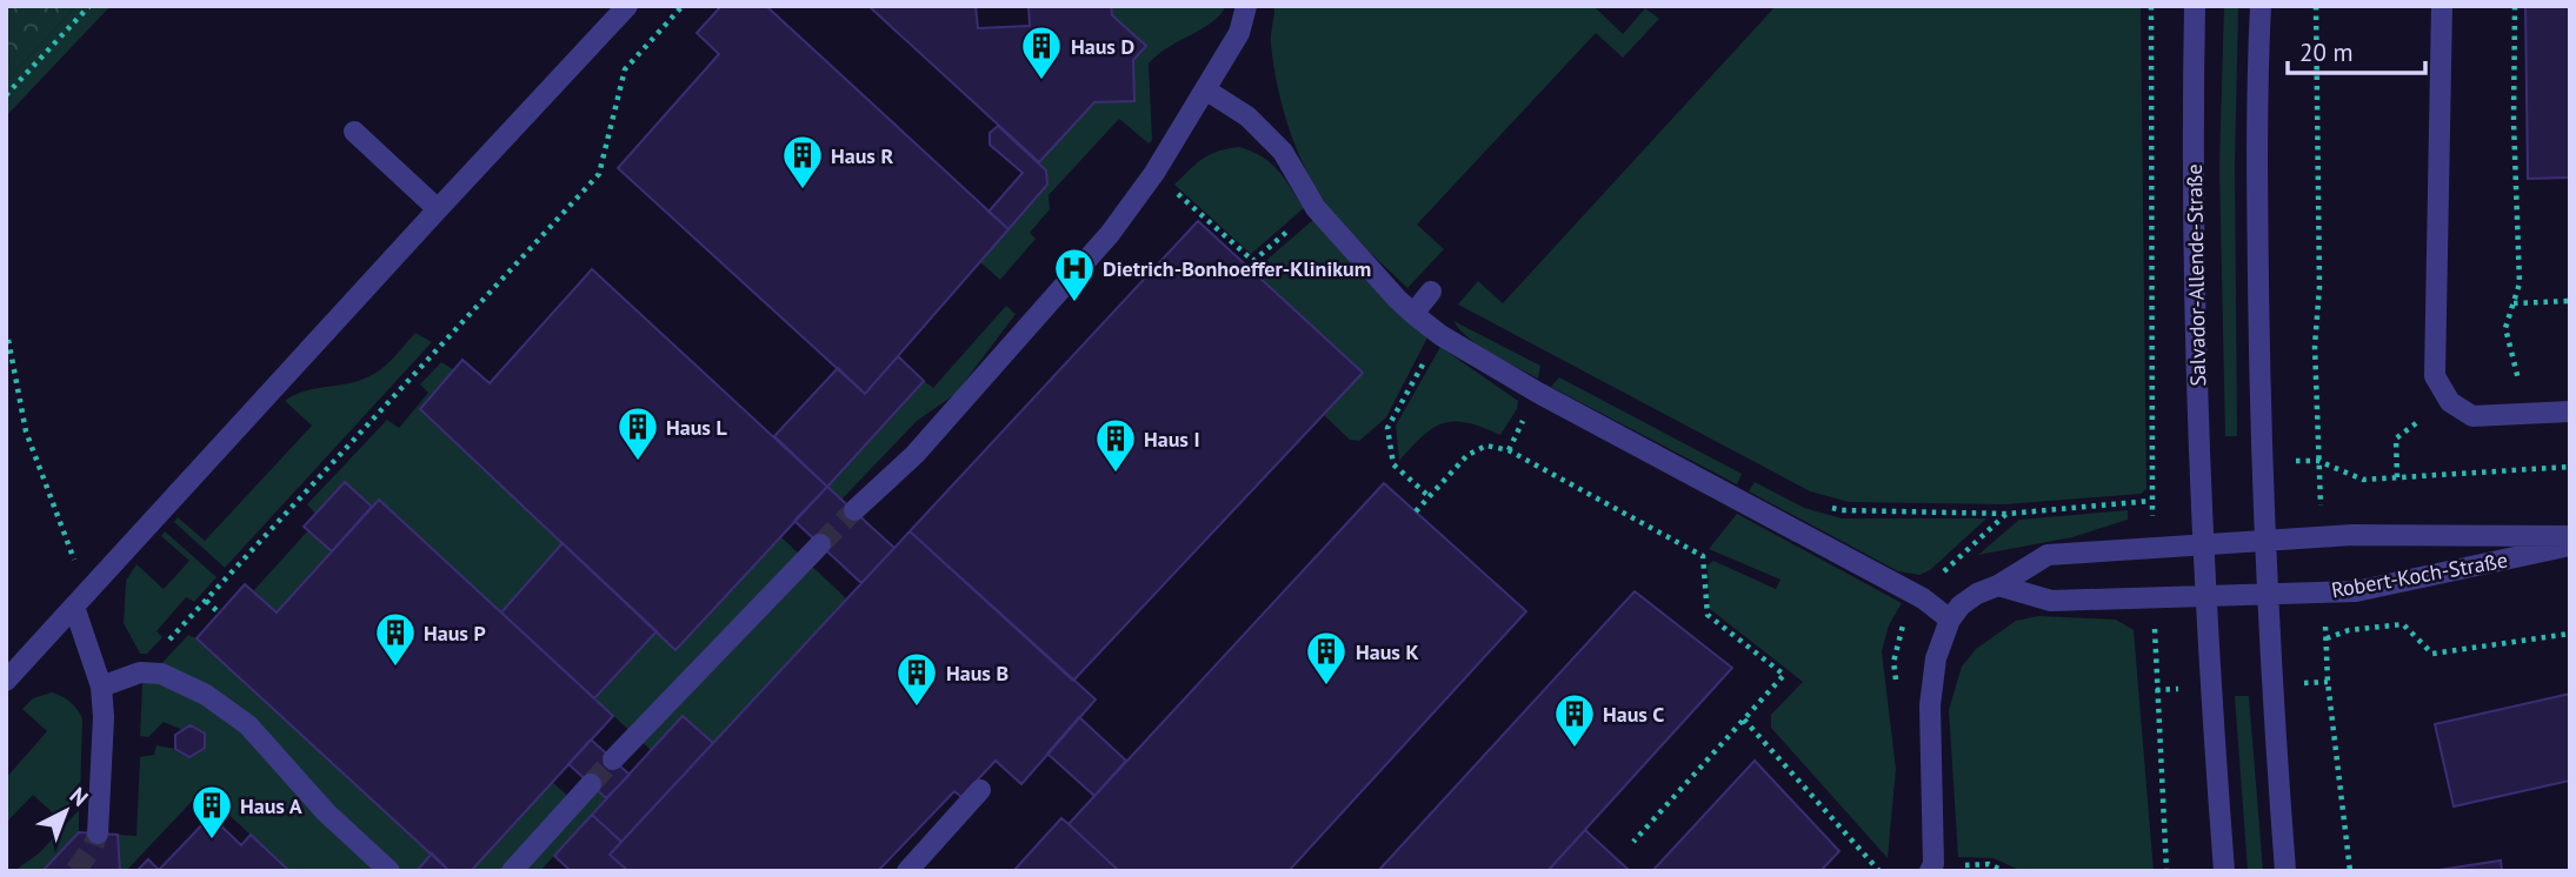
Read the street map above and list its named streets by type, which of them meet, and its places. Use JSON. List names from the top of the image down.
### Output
{
  "streets": {
    "street": ["Salvador-Allende-Straße", "Robert-Koch-Straße"]
  },
  "places": {
    "building": [
      "Haus D",
      "Haus R",
      "Haus L",
      "Haus I",
      "Haus P",
      "Haus K",
      "Haus B",
      "Haus C",
      "Haus A"
    ],
    "hospital": ["Dietrich-Bonhoeffer-Klinikum"]
  },
  "scale_bar": "20 m",
  "north": "top right"
}
